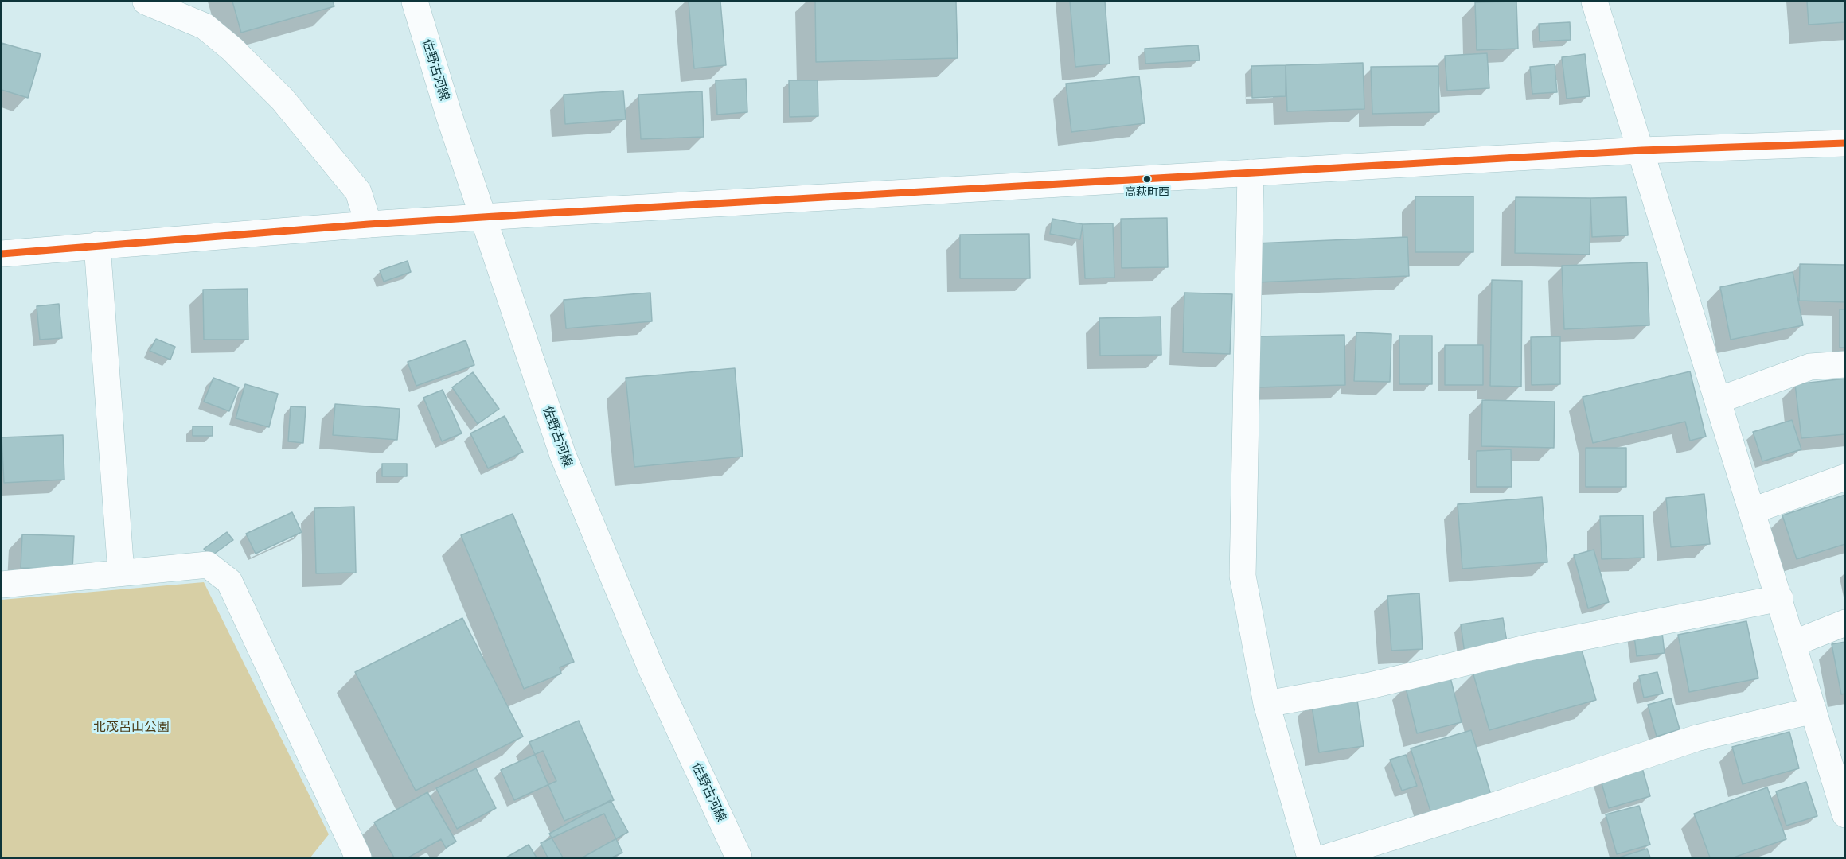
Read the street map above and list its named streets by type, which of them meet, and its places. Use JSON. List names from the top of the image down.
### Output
{
  "streets": {
    "street": ["佐野古河線"]
  },
  "parks": ["北茂呂山公園"],
  "places": ["高萩町西"]
}
